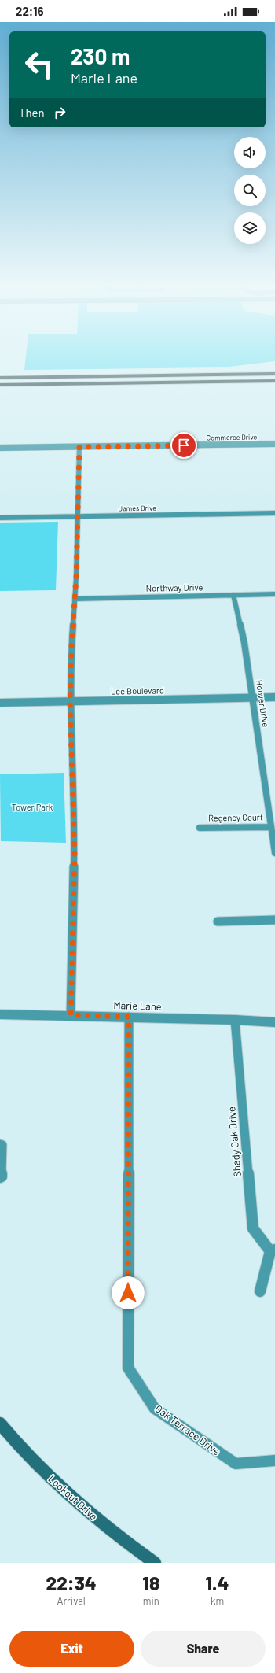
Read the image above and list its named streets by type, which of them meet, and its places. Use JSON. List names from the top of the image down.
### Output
{
  "streets": {
    "main road": ["Lookout Drive"],
    "street": [
      "Commerce Drive",
      "James Drive",
      "Northway Drive",
      "Lee Boulevard",
      "Hoover Drive",
      "Regency Court",
      "Marie Lane",
      "Shady Oak Drive",
      "Oak Terrace Drive"
    ]
  },
  "crossings": [
    ["Northway Drive", "Hoover Drive"],
    ["Lee Boulevard", "Hoover Drive"],
    ["Hoover Drive", "Regency Court"],
    ["Marie Lane", "Shady Oak Drive"],
    ["Marie Lane", "Oak Terrace Drive"]
  ],
  "parks": ["Tower Park"],
  "page": {
    "status": "22:16",
    "turn": ["230 m", "Marie Lane"],
    "then": "Then",
    "eta": [
      "22:34",
      "Arrival",
      "18",
      "min",
      "1.4",
      "km"
    ],
    "buttons": ["Exit", "Share"]
  }
}
